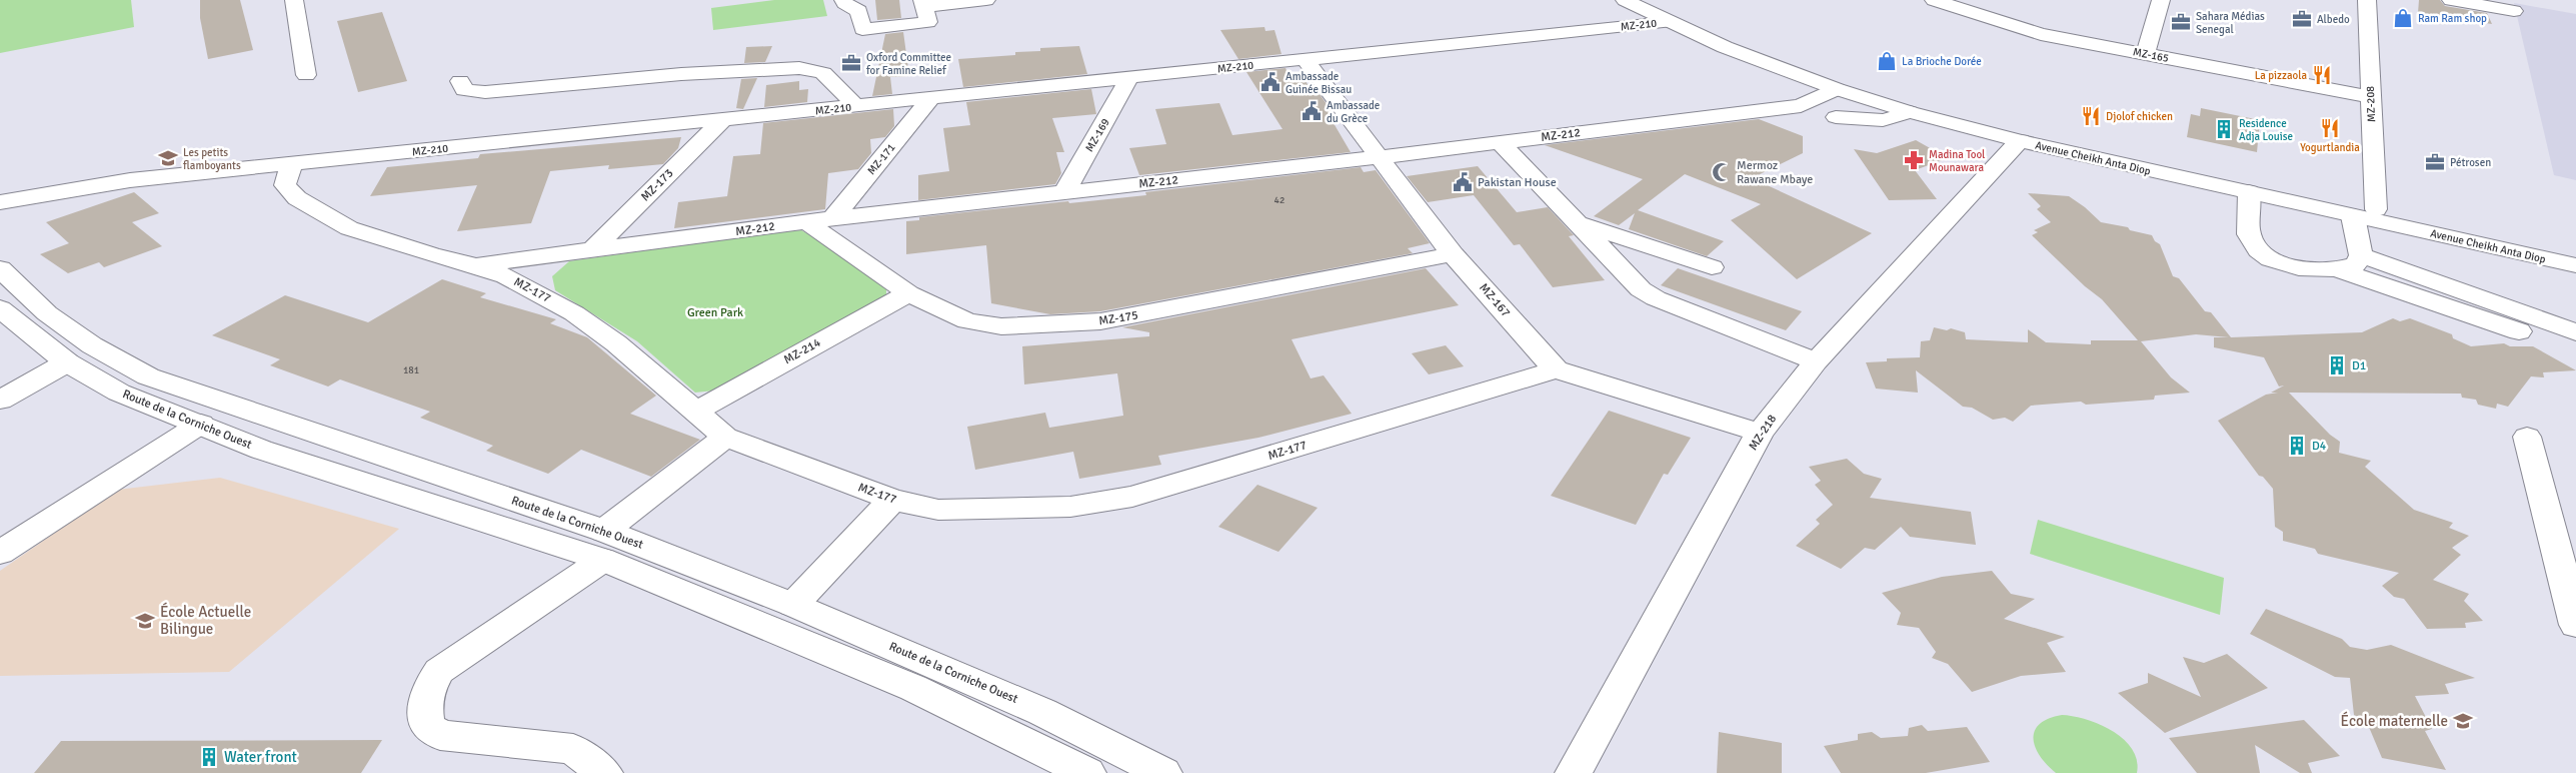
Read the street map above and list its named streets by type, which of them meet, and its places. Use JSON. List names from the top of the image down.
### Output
{
  "streets": {
    "main road": [
      "MZ-210",
      "MZ-165",
      "MZ-208",
      "MZ-169",
      "MZ-212",
      "Avenue Cheikh Anta Diop",
      "MZ-171",
      "MZ-173",
      "MZ-177",
      "MZ-167",
      "MZ-175",
      "MZ-214",
      "Route de la Corniche Ouest",
      "MZ-218"
    ]
  },
  "crossings": [
    ["MZ-210", "MZ-169"],
    ["MZ-210", "Avenue Cheikh Anta Diop"],
    ["MZ-210", "MZ-171"],
    ["MZ-210", "MZ-173"],
    ["MZ-210", "MZ-177"],
    ["MZ-210", "MZ-167"],
    ["MZ-165", "MZ-208"],
    ["MZ-208", "Avenue Cheikh Anta Diop"],
    ["MZ-169", "MZ-212"],
    ["MZ-212", "Avenue Cheikh Anta Diop"],
    ["MZ-212", "MZ-171"],
    ["MZ-212", "MZ-173"],
    ["MZ-212", "MZ-177"],
    ["MZ-212", "MZ-167"],
    ["MZ-212", "MZ-175"],
    ["Avenue Cheikh Anta Diop", "MZ-218"],
    ["MZ-177", "MZ-167"],
    ["MZ-177", "MZ-214"],
    ["MZ-167", "MZ-175"],
    ["MZ-175", "MZ-214"]
  ],
  "parks": ["Green Park"],
  "places": {
    "shop": ["Ram Ram shop", "La Brioche Dorée"],
    "office": [
      "Albedo",
      "Sahara Médias Senegal",
      "Oxford Committee for Famine Relief",
      "Pétrosen"
    ],
    "restaurant": ["La pizzaola", "Djolof chicken", "Yogurtlandia"],
    "public building": ["Ambassade Guinée Bissau", "Ambassade du Grèce", "Pakistan House"],
    "building": [
      "Residence Adja Louise",
      "D1",
      "D4",
      "Water front"
    ],
    "school or university": ["Les petits flamboyants", "École Actuelle Bilingue", "École maternelle"],
    "pharmacy": ["Madina Tool Mounawara"],
    "mosque": ["Mermoz Rawane Mbaye"]
  },
  "house_numbers": ["42", "181"]
}
